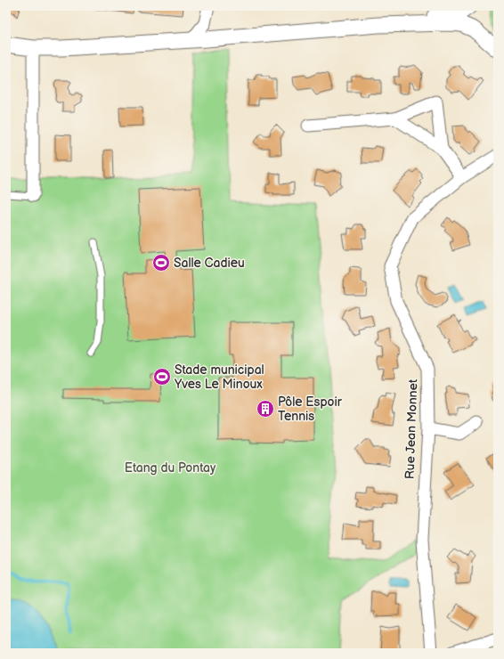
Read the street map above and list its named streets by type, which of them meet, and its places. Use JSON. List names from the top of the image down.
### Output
{
  "streets": {
    "street": ["Rue Jean Monnet"]
  },
  "parks": ["Etang du Pontay"],
  "places": {
    "sports": ["Salle Cadieu", "Stade municipal Yves Le Minoux"],
    "building": ["Pôle Espoir Tennis"]
  }
}
